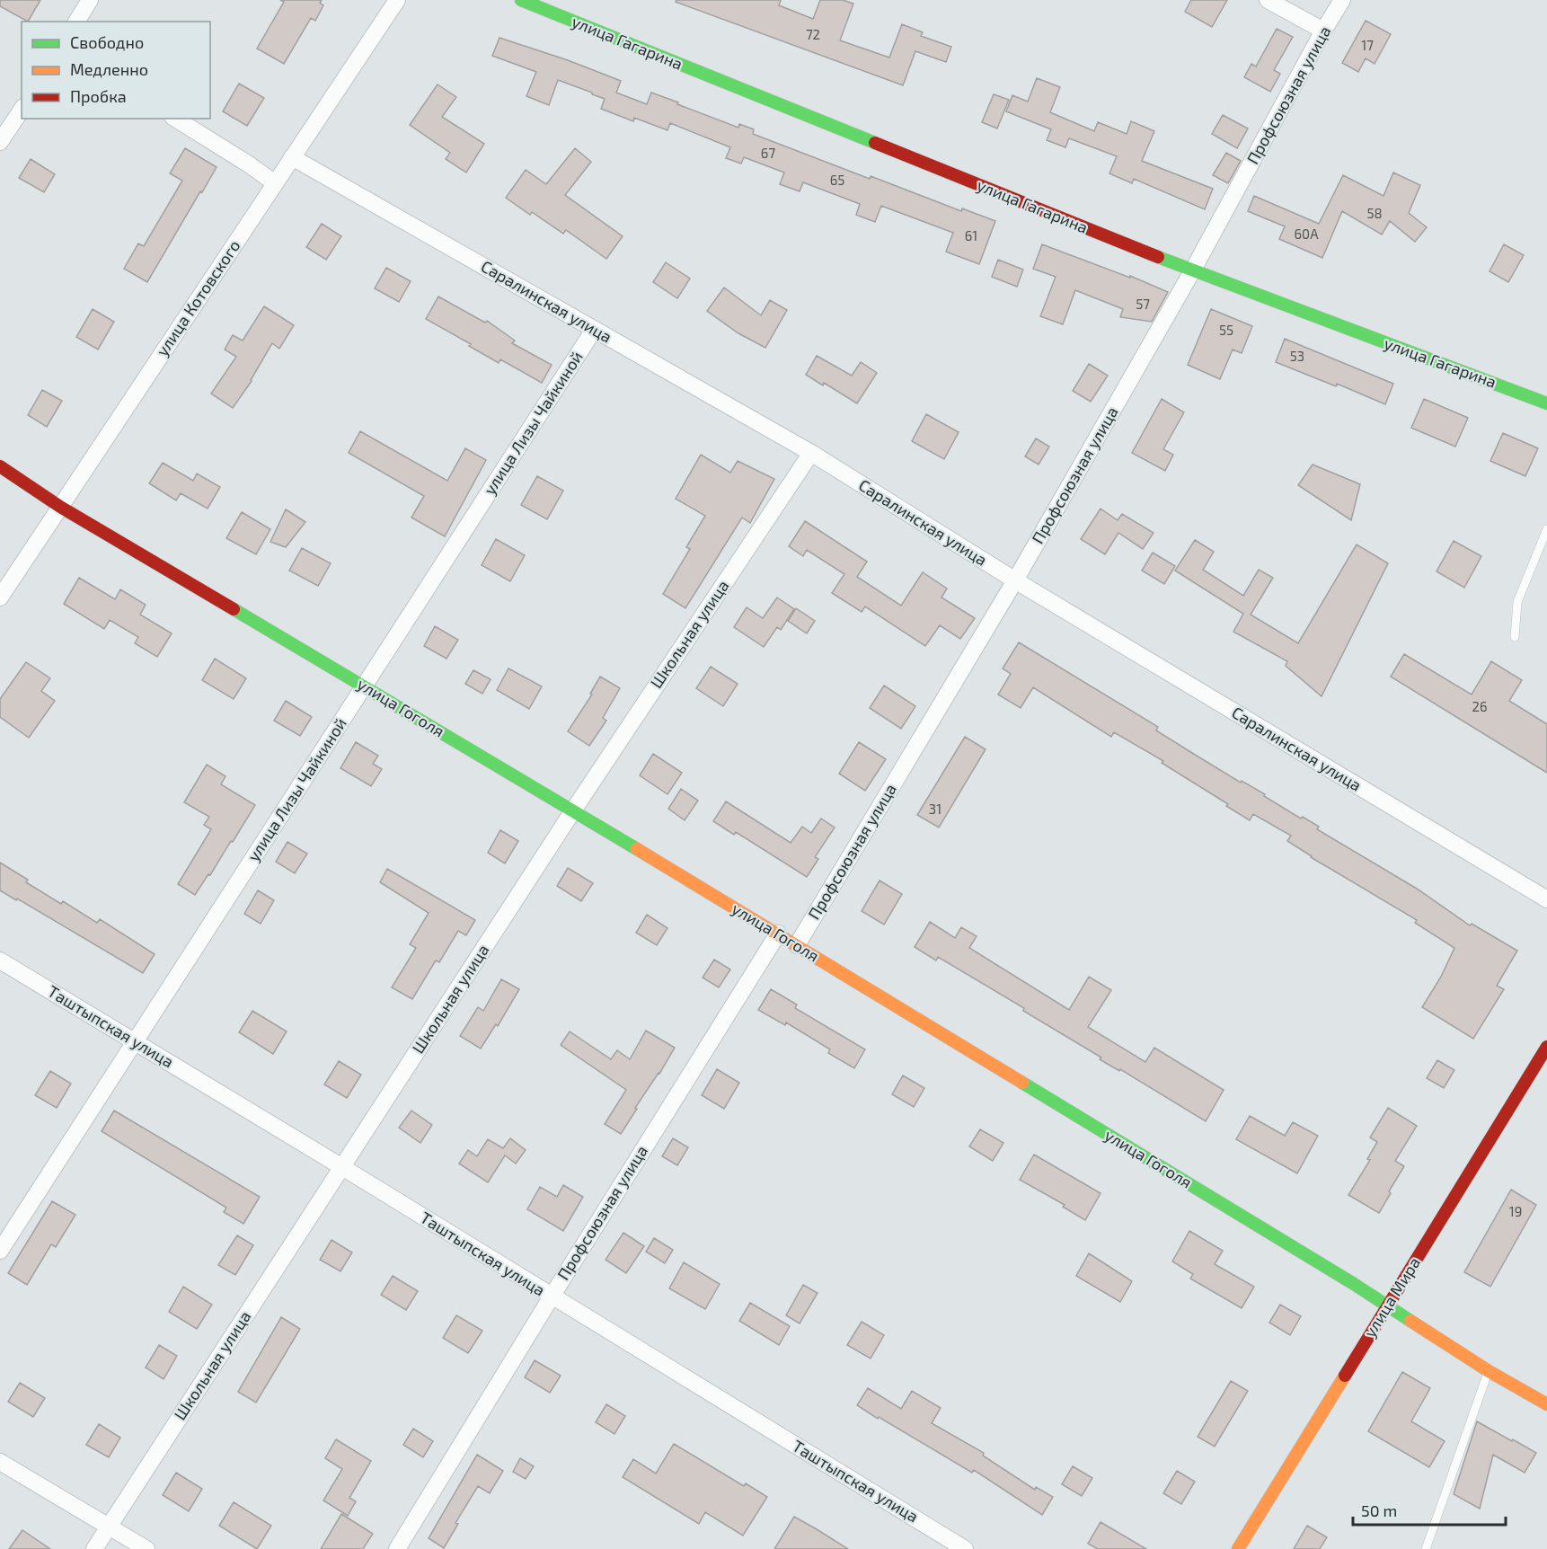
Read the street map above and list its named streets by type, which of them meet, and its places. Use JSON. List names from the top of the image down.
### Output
{
  "streets": {
    "street": [
      "улица Гагарина",
      "Профсоюзная улица",
      "улица Котовского",
      "Саралинская улица",
      "улица Лизы Чайкиной",
      "Школьная улица",
      "улица Гоголя",
      "Таштыпская улица",
      "улица Мира"
    ]
  },
  "crossings": [
    ["улица Гагарина", "Профсоюзная улица"],
    ["Профсоюзная улица", "Саралинская улица"],
    ["Профсоюзная улица", "улица Гоголя"],
    ["Профсоюзная улица", "Таштыпская улица"],
    ["улица Котовского", "Саралинская улица"],
    ["улица Котовского", "улица Гоголя"],
    ["Саралинская улица", "улица Лизы Чайкиной"],
    ["Саралинская улица", "Школьная улица"],
    ["улица Лизы Чайкиной", "улица Гоголя"],
    ["улица Лизы Чайкиной", "Таштыпская улица"],
    ["Школьная улица", "улица Гоголя"],
    ["Школьная улица", "Таштыпская улица"],
    ["улица Гоголя", "улица Мира"]
  ],
  "house_numbers": [
    "72",
    "17",
    "67",
    "65",
    "58",
    "60А",
    "61",
    "57",
    "55",
    "53",
    "26",
    "31",
    "19"
  ],
  "legend": ["Свободно", "Медленно", "Пробка"],
  "scale_bar": "50 m"
}
